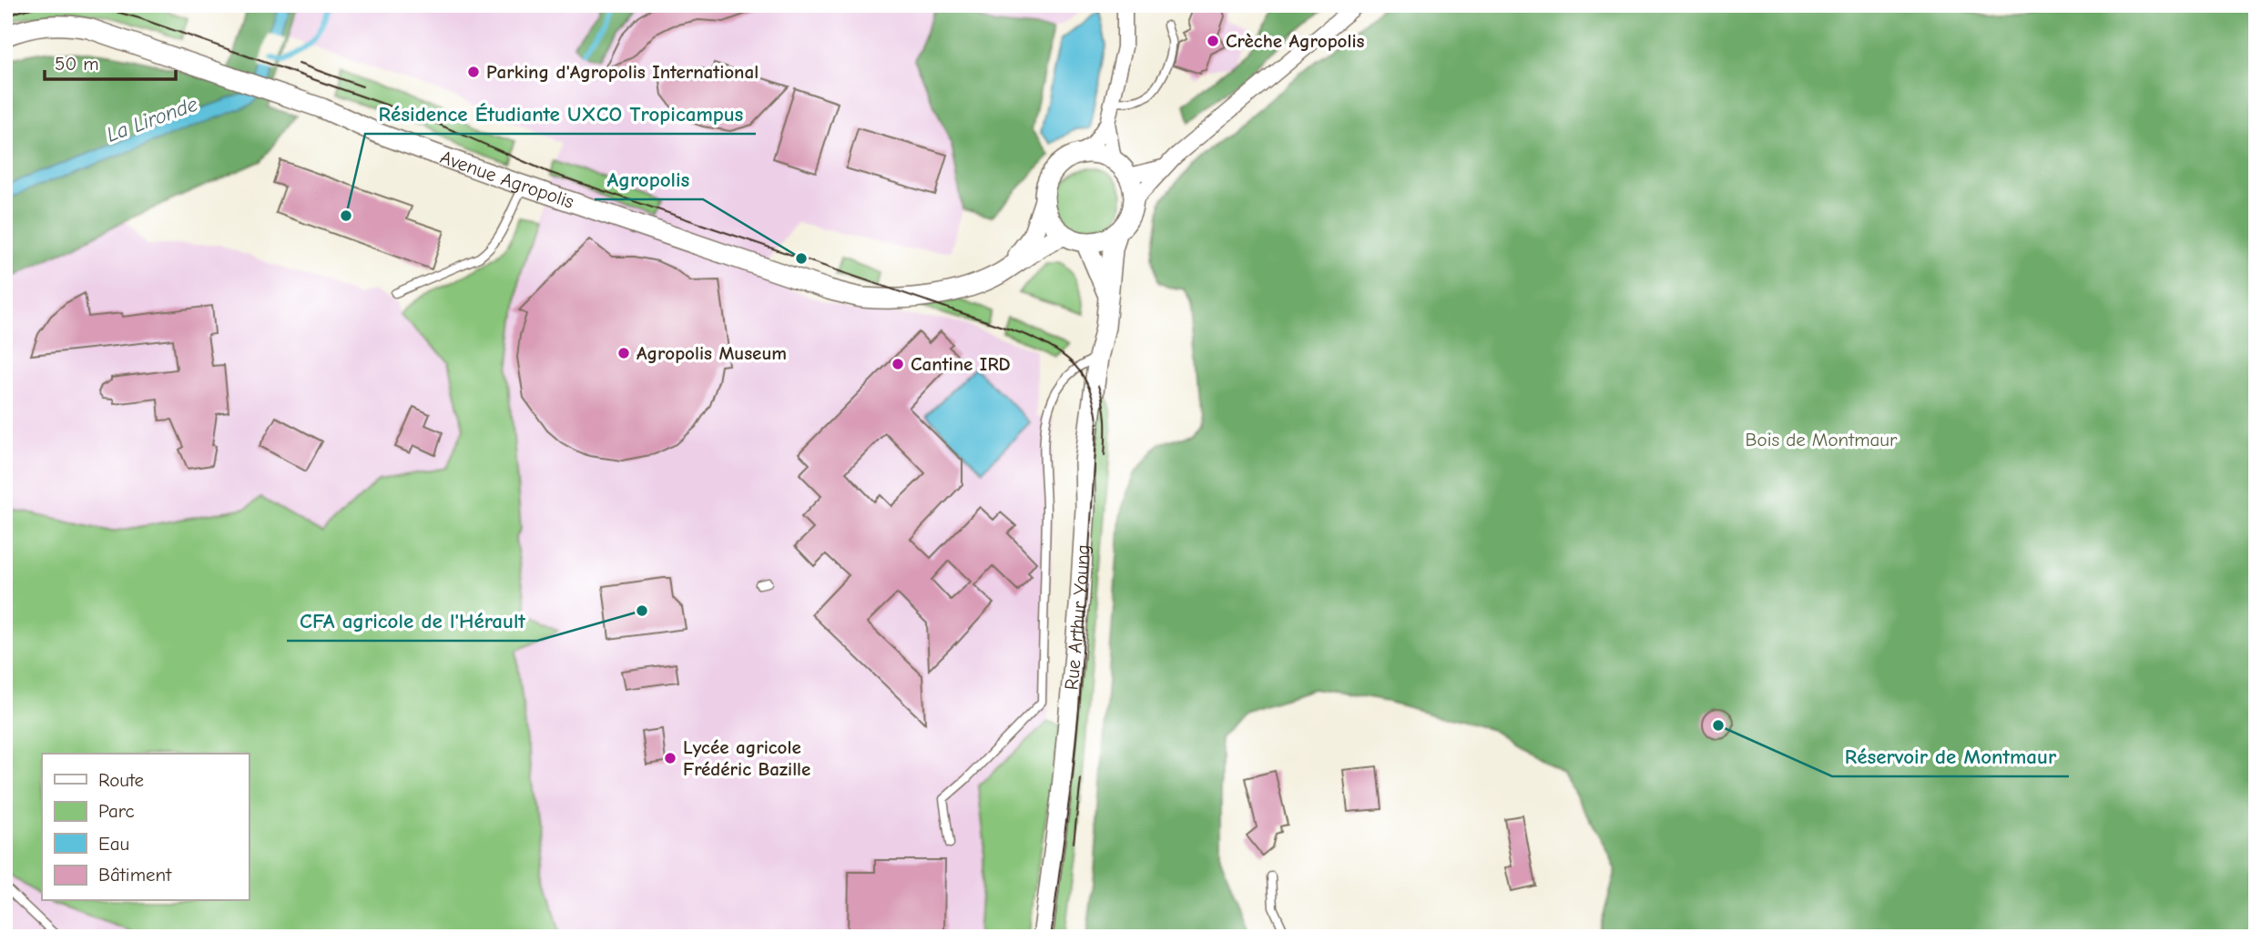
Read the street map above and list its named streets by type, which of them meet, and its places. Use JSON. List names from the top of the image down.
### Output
{
  "streets": {
    "street": ["Avenue Agropolis", "Rue Arthur Young"]
  },
  "crossings": [
    ["Avenue Agropolis", "Rue Arthur Young"]
  ],
  "water": ["La Lironde"],
  "parks": ["Bois de Montmaur"],
  "places": [
    "Crèche Agropolis",
    "Parking d'Agropolis International",
    "Résidence Étudiante UXCO Tropicampus",
    "Agropolis",
    "Agropolis Museum",
    "Cantine IRD",
    "CFA agricole de l'Hérault",
    "Réservoir de Montmaur",
    "Lycée agricole Frédéric Bazille"
  ],
  "legend": [
    "Route",
    "Parc",
    "Eau",
    "Bâtiment"
  ],
  "scale_bar": "50 m"
}
